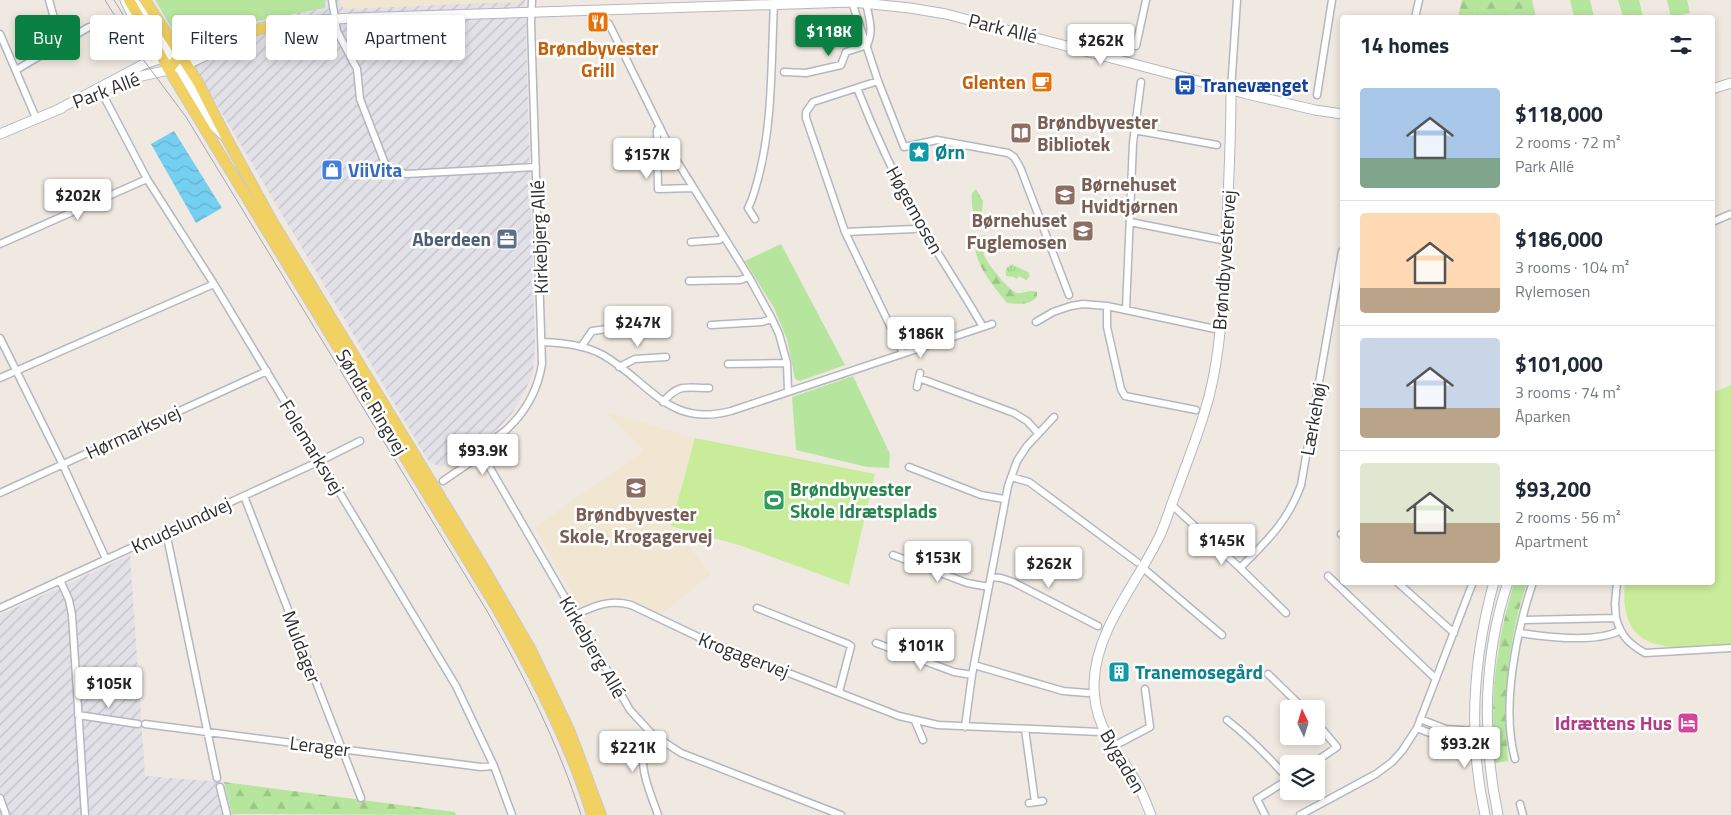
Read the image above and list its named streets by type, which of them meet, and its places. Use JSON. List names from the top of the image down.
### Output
{
  "streets": {
    "main road": ["Søndre Ringvej"],
    "street": [
      "Park Allé",
      "Høgemosen",
      "Kirkebjerg Allé",
      "Brøndbyvestervej",
      "Lærkehøj",
      "Hørmarksvej",
      "Folemarksvej",
      "Knudslundvej",
      "Muldager",
      "Krogagervej",
      "Lerager",
      "Bygaden"
    ]
  },
  "crossings": [
    ["Park Allé", "Kirkebjerg Allé"],
    ["Park Allé", "Brøndbyvestervej"],
    ["Park Allé", "Søndre Ringvej"],
    ["Park Allé", "Folemarksvej"],
    ["Kirkebjerg Allé", "Krogagervej"],
    ["Brøndbyvestervej", "Bygaden"],
    ["Hørmarksvej", "Folemarksvej"],
    ["Folemarksvej", "Knudslundvej"],
    ["Folemarksvej", "Lerager"],
    ["Knudslundvej", "Muldager"],
    ["Muldager", "Lerager"],
    ["Krogagervej", "Bygaden"]
  ],
  "places": {
    "restaurant": ["Brøndbyvester Grill"],
    "cafe": ["Glenten"],
    "bus stop": ["Tranevænget"],
    "library": ["Brøndbyvester Bibliotek"],
    "place": ["Ørn"],
    "shop": ["ViiVita"],
    "school or university": ["Børnehuset Hvidtjørnen", "Børnehuset Fuglemosen", "Brøndbyvester Skole, Krogagervej"],
    "office": ["Aberdeen"],
    "sports": ["Brøndbyvester Skole Idrætsplads"],
    "building": ["Tranemosegård"],
    "hotel": ["Idrættens Hus"]
  },
  "north": "top",
  "page": {
    "price": [
      "$118K",
      "$262K",
      "$157K",
      "$202K",
      "$247K",
      "$186K",
      "$93.9K",
      "$145K",
      "$153K",
      "$262K",
      "$101K",
      "$105K",
      "$93.2K",
      "$221K"
    ],
    "chip": [
      "Buy",
      "Rent",
      "Filters",
      "New",
      "Apartment"
    ],
    "heading": "14 homes",
    "list": [
      {
        "name": "$118,000",
        "note": "2 rooms · 72 m² · Park Allé"
      },
      {
        "name": "$186,000",
        "note": "3 rooms · 104 m² · Rylemosen"
      },
      {
        "name": "$101,000",
        "note": "3 rooms · 74 m² · Åparken"
      },
      {
        "name": "$93,200",
        "note": "2 rooms · 56 m² · Apartment"
      }
    ]
  }
}
